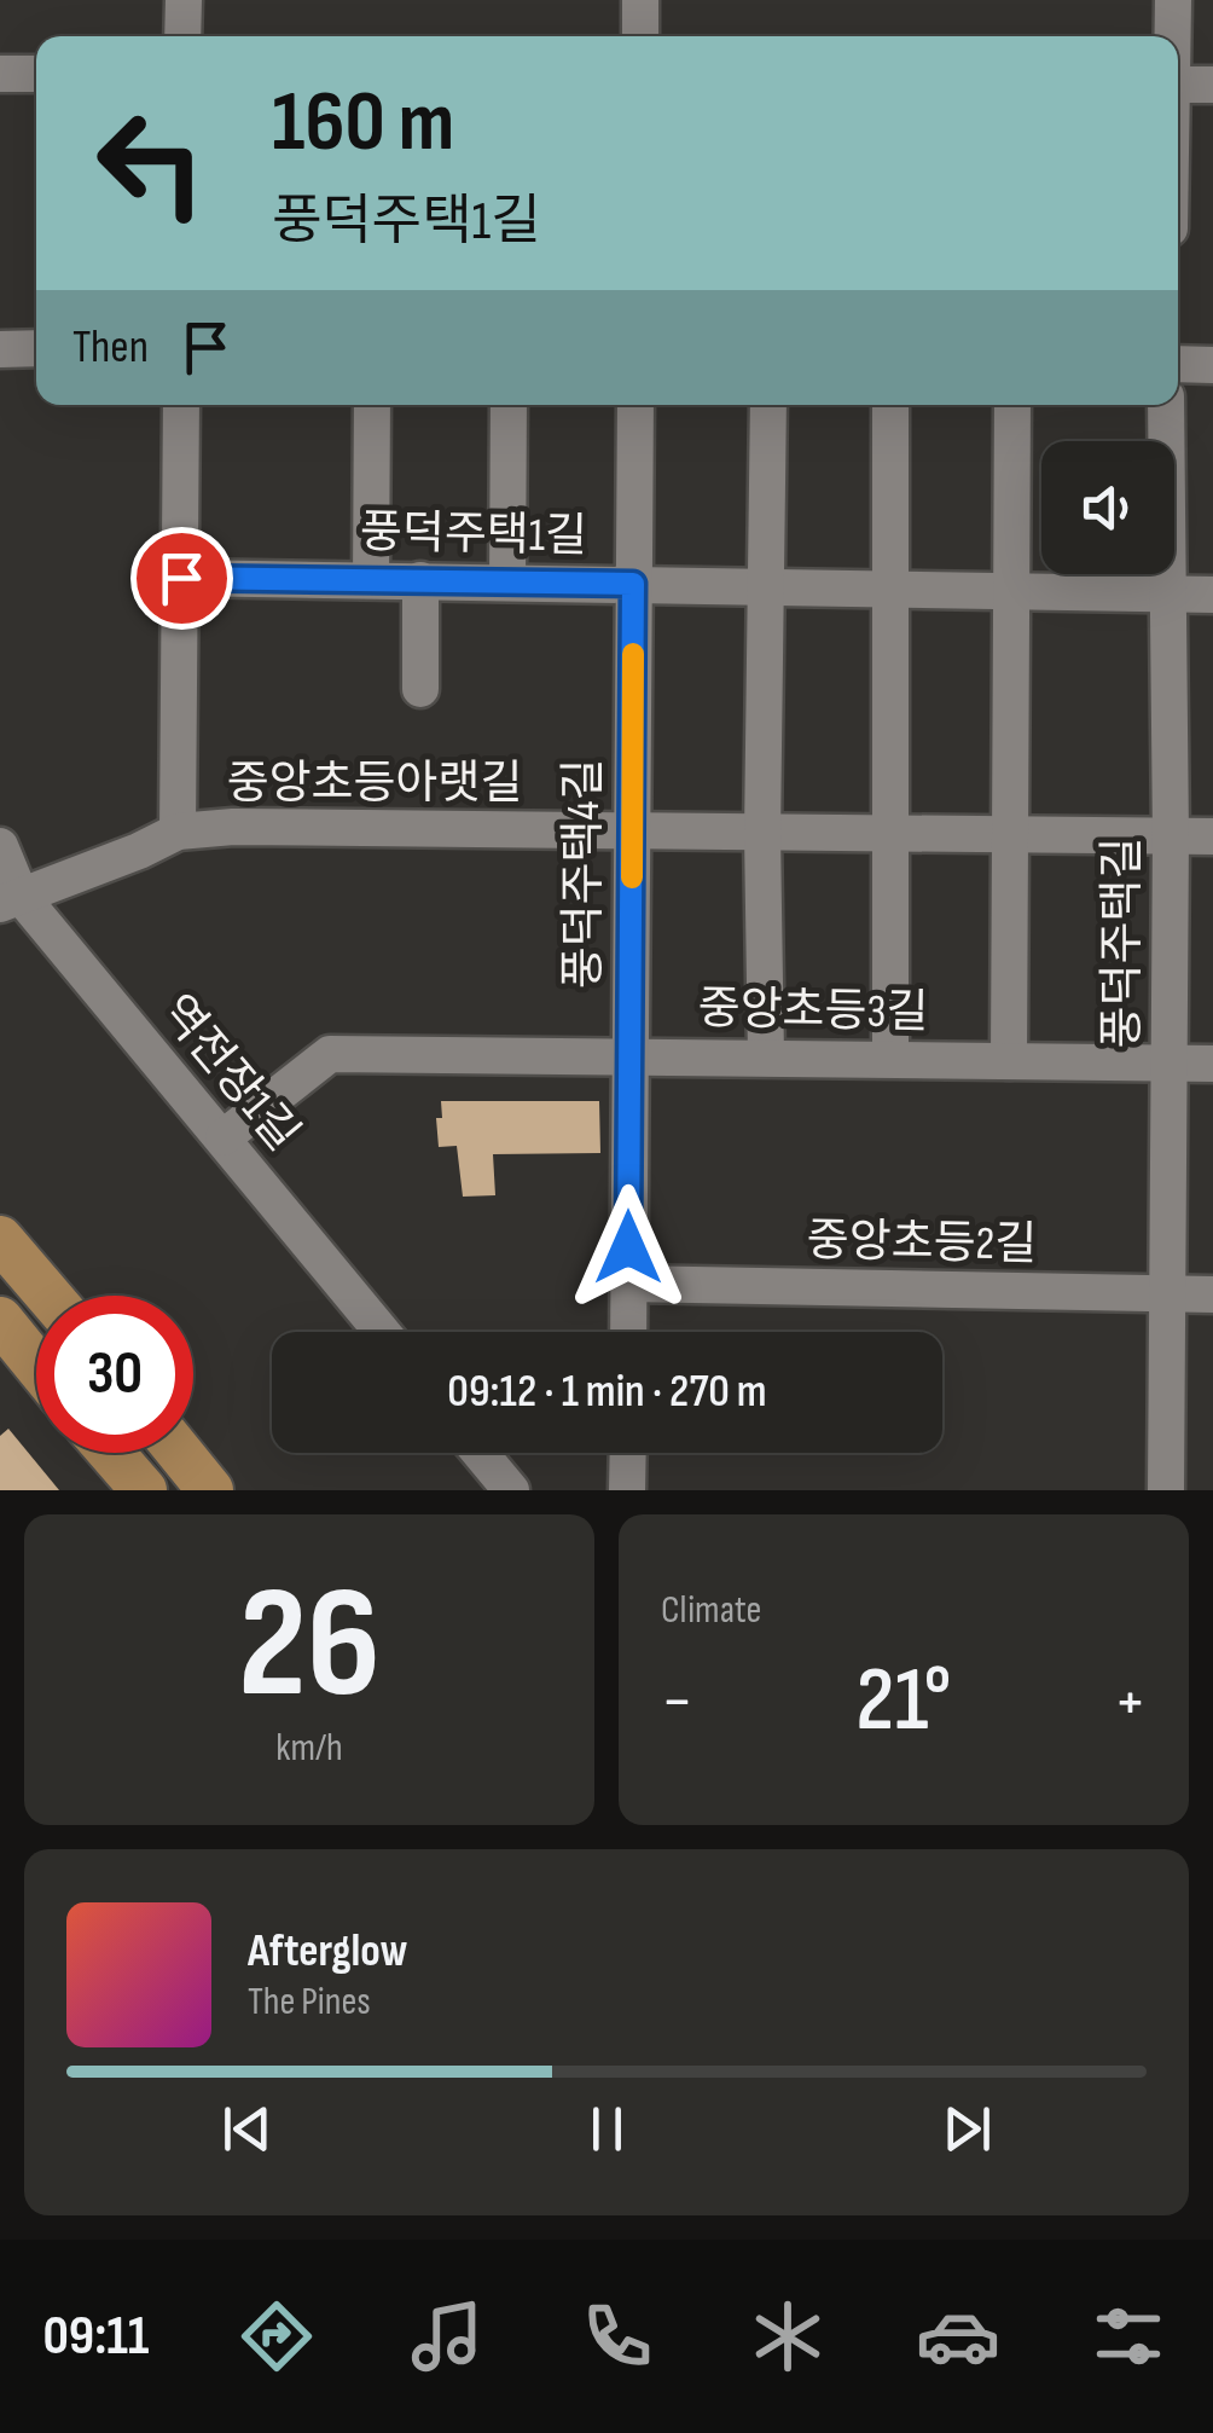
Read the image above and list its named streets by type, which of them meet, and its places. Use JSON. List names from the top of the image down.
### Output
{
  "streets": {
    "street": [
      "풍덕주택1길",
      "중앙초등아랫길",
      "풍덕주택4길",
      "풍덕주택길",
      "중앙초등3길",
      "역전장1길",
      "중앙초등2길"
    ]
  },
  "crossings": [
    ["풍덕주택1길", "풍덕주택4길"],
    ["풍덕주택1길", "풍덕주택길"],
    ["중앙초등아랫길", "풍덕주택4길"],
    ["중앙초등아랫길", "풍덕주택길"],
    ["중앙초등아랫길", "역전장1길"],
    ["풍덕주택4길", "중앙초등3길"],
    ["풍덕주택4길", "중앙초등2길"],
    ["풍덕주택길", "중앙초등3길"],
    ["풍덕주택길", "중앙초등2길"],
    ["중앙초등3길", "역전장1길"]
  ],
  "page": {
    "turn": ["160 m", "풍덕주택1길"],
    "then": "Then",
    "limit": "30",
    "trip": "09:12 · 1 min · 270 m",
    "tile": [
      ["26", "km/h"],
      "Climate"
    ],
    "heat": ["−", "21°", "+"],
    "song": ["Afterglow", "The Pines"],
    "tabs": "09:11"
  }
}
